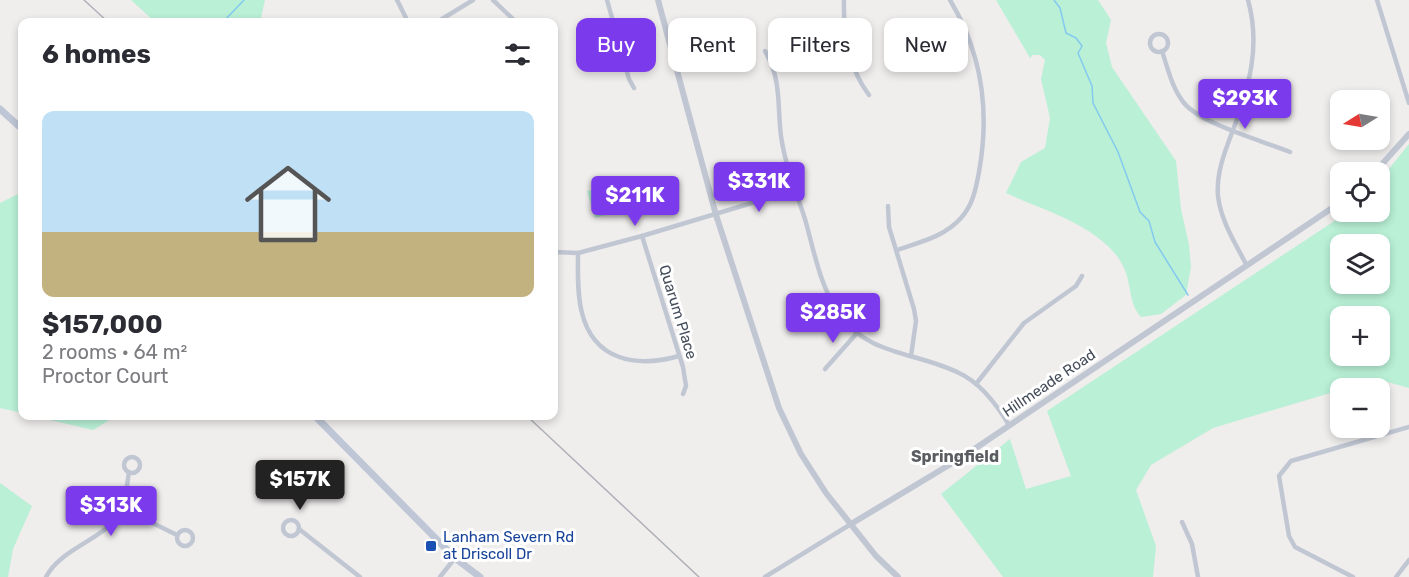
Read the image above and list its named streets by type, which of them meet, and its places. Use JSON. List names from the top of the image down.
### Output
{
  "streets": {
    "street": ["Quarum Place", "Hillmeade Road"]
  },
  "districts": ["Springfield"],
  "places": {
    "transit": ["Lanham Severn Rd at Driscoll Dr"]
  },
  "north": "left",
  "page": {
    "chip": [
      "Buy",
      "Rent",
      "Filters",
      "New"
    ],
    "heading": "6 homes",
    "price": [
      "$293K",
      "$331K",
      "$211K",
      "$285K",
      "$157K",
      "$313K"
    ],
    "map_buttons": ["+", "−"],
    "list": [
      {
        "name": "$157,000",
        "note": "2 rooms · 64 m² · Proctor Court"
      }
    ]
  }
}
